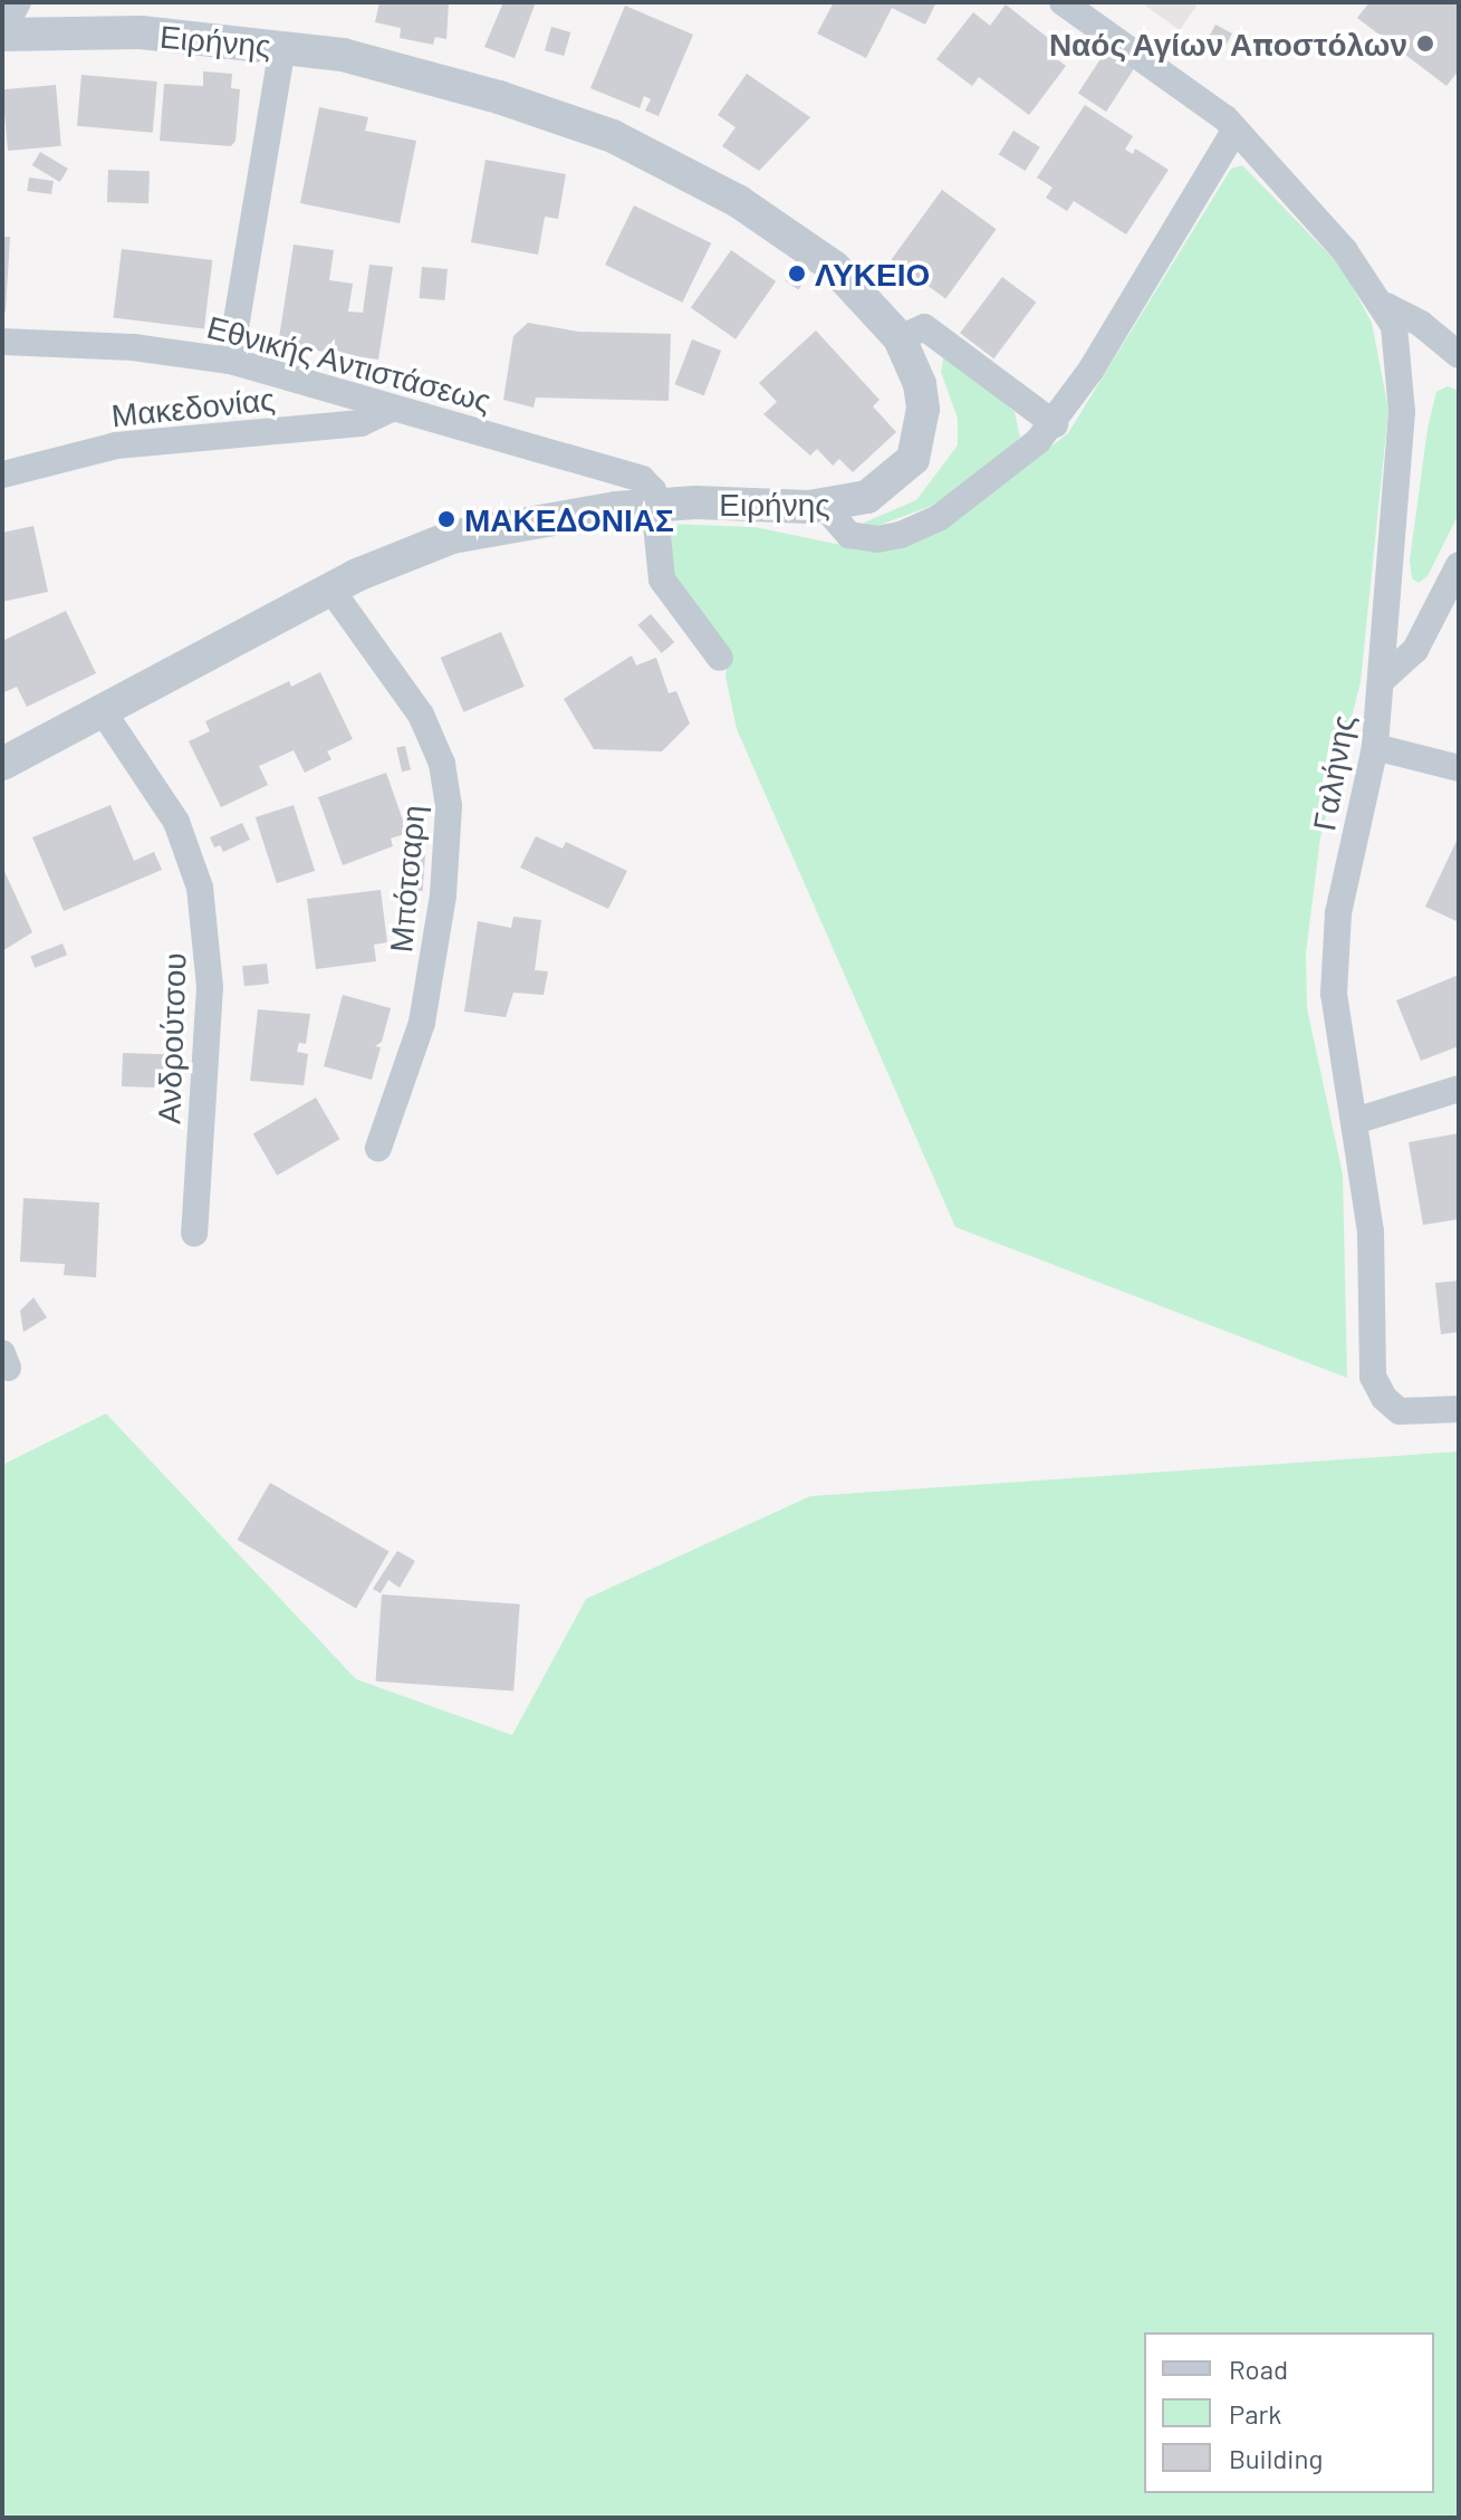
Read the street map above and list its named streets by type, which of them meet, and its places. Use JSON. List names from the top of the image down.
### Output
{
  "streets": {
    "street": [
      "Ειρήνης",
      "Εθνικής Αντιστάσεως",
      "Μακεδονίας",
      "Γαλήνης",
      "Μπότσαρη",
      "Ανδρούτσου"
    ]
  },
  "crossings": [
    ["Ειρήνης", "Εθνικής Αντιστάσεως"],
    ["Ειρήνης", "Μπότσαρη"],
    ["Ειρήνης", "Ανδρούτσου"],
    ["Εθνικής Αντιστάσεως", "Μακεδονίας"]
  ],
  "places": ["Ναός Αγίων Αποστόλων", "ΛΥΚΕΙΟ", "ΜΑΚΕΔΟΝΙΑΣ"],
  "legend": ["Road", "Park", "Building"]
}
